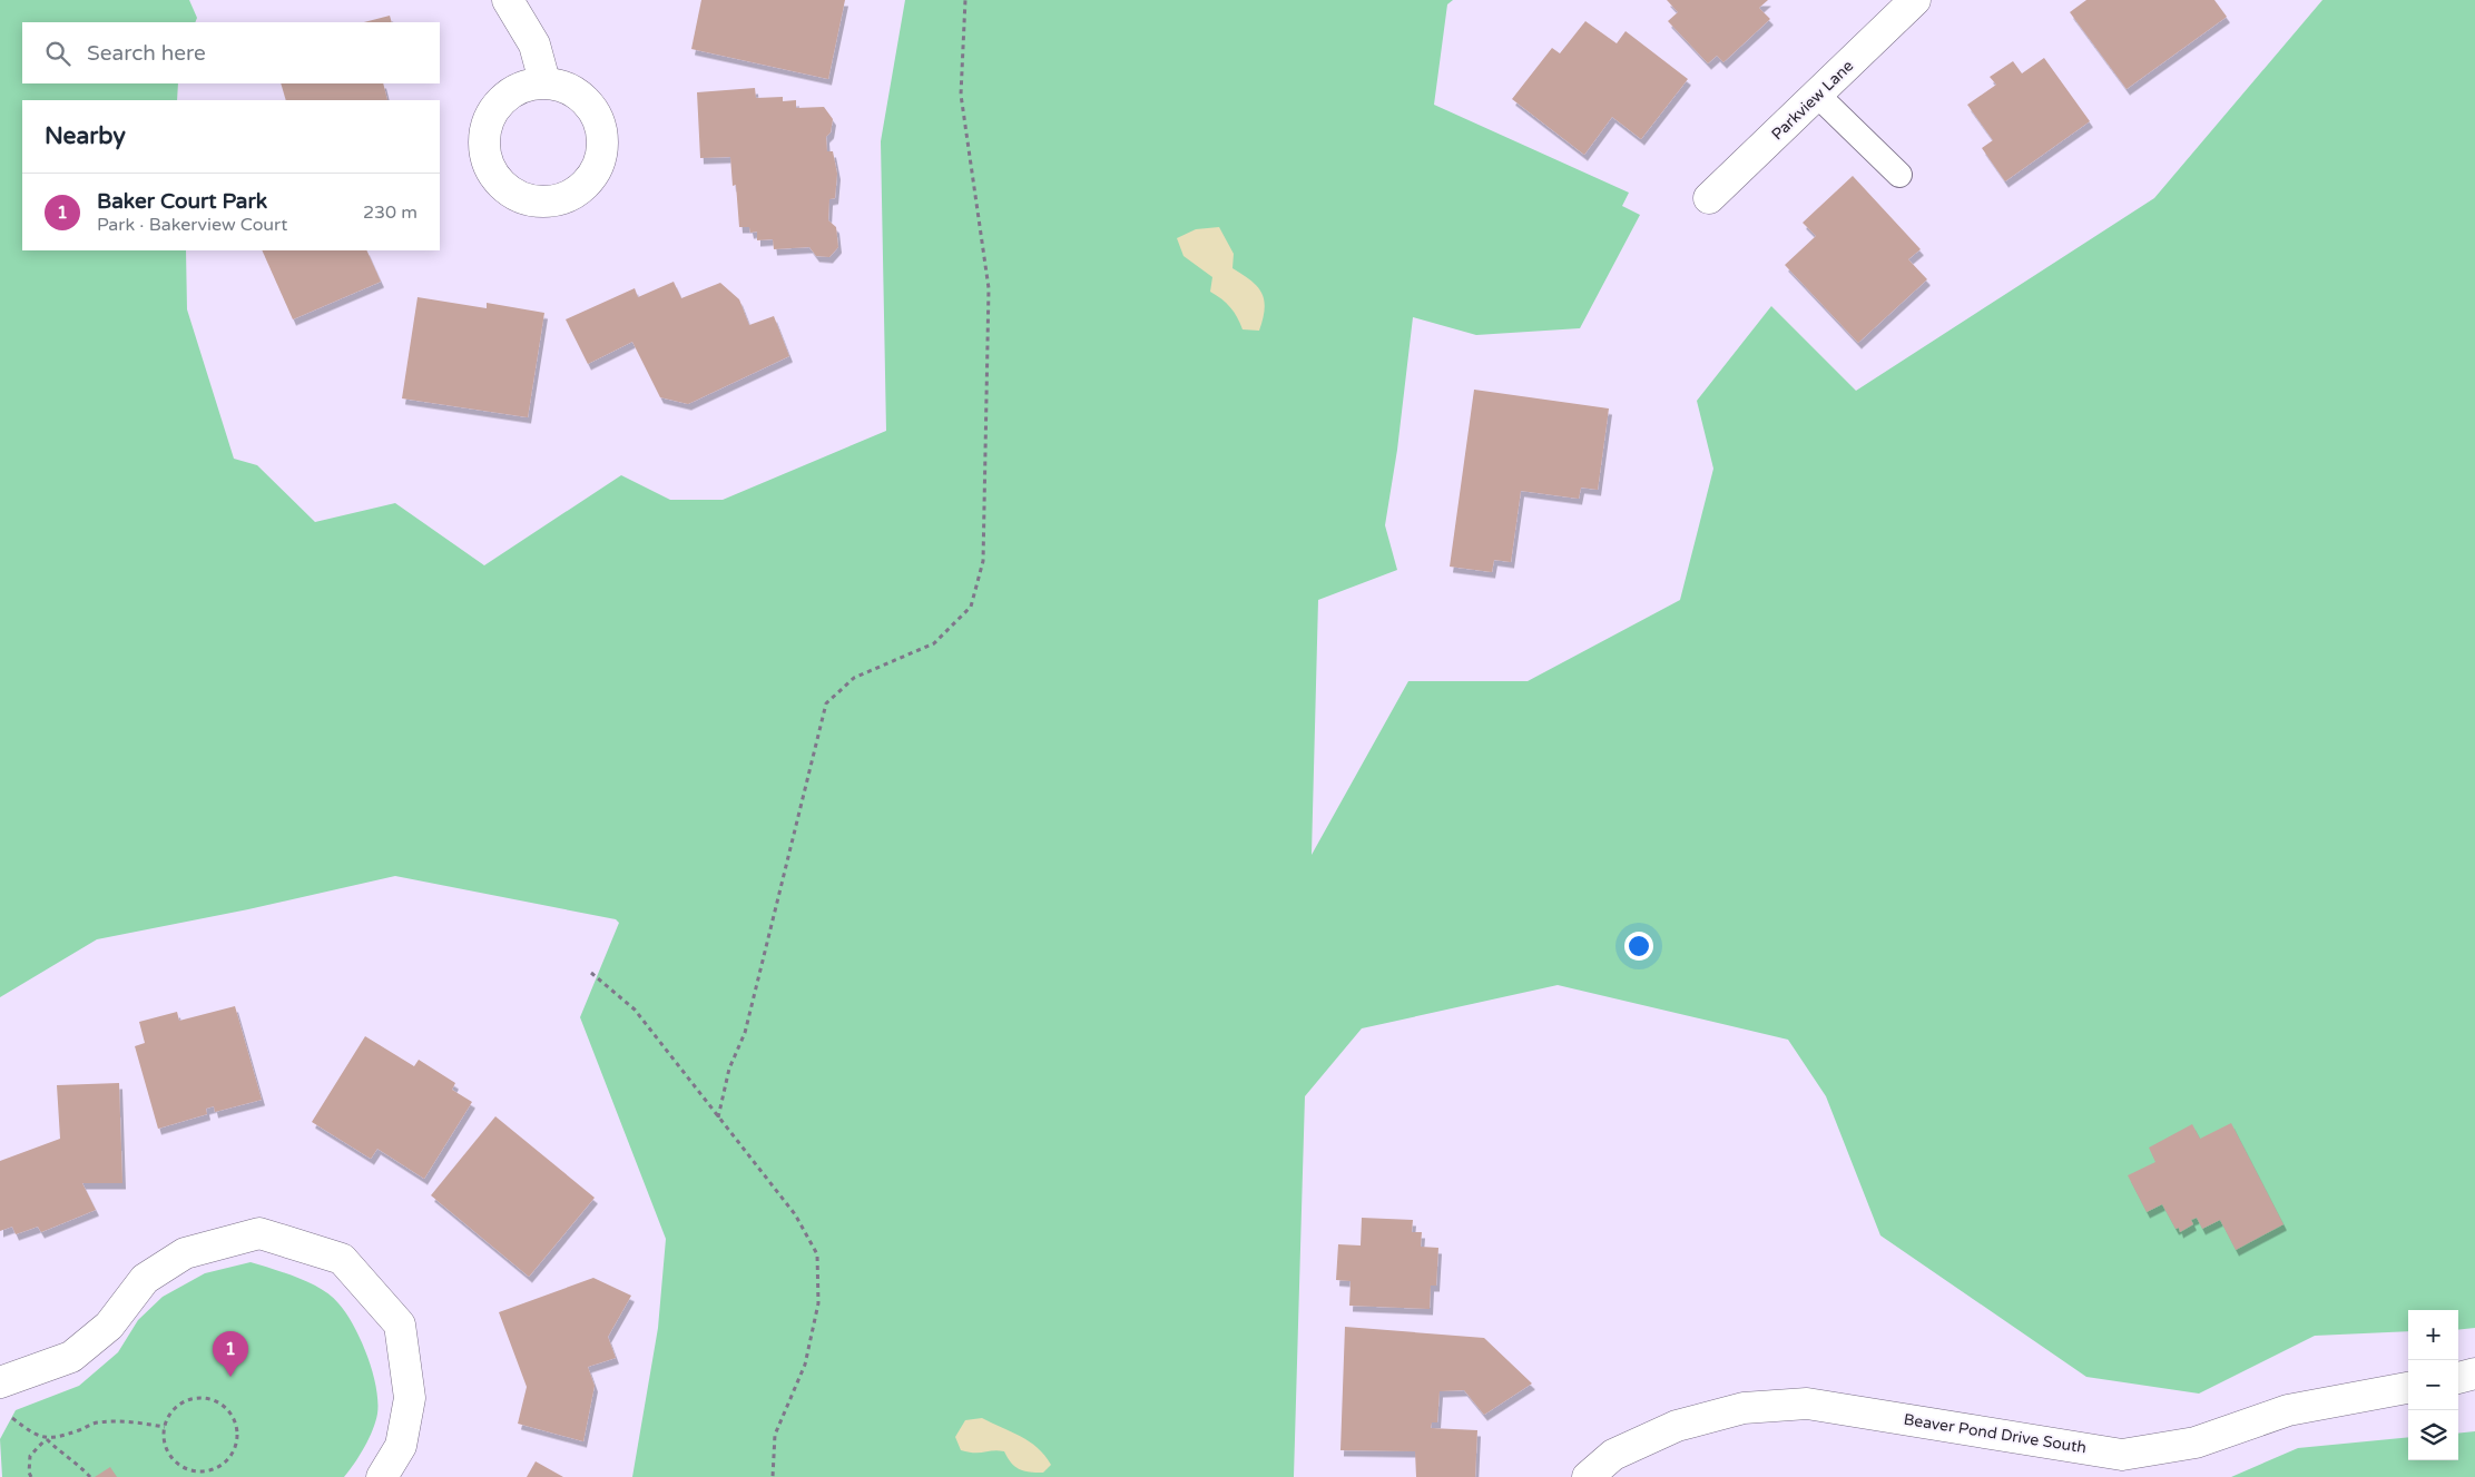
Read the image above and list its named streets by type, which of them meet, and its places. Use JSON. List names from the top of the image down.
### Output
{
  "streets": {
    "street": ["Parkview Lane", "Beaver Pond Drive South"]
  },
  "page": {
    "search": "Search here",
    "heading": "Nearby",
    "list": [
      {
        "mark": "1",
        "name": "Baker Court Park",
        "note": "Park · Bakerview Court",
        "value": "230 m"
      }
    ],
    "map_buttons": ["+", "−"],
    "pins": "1"
  }
}
